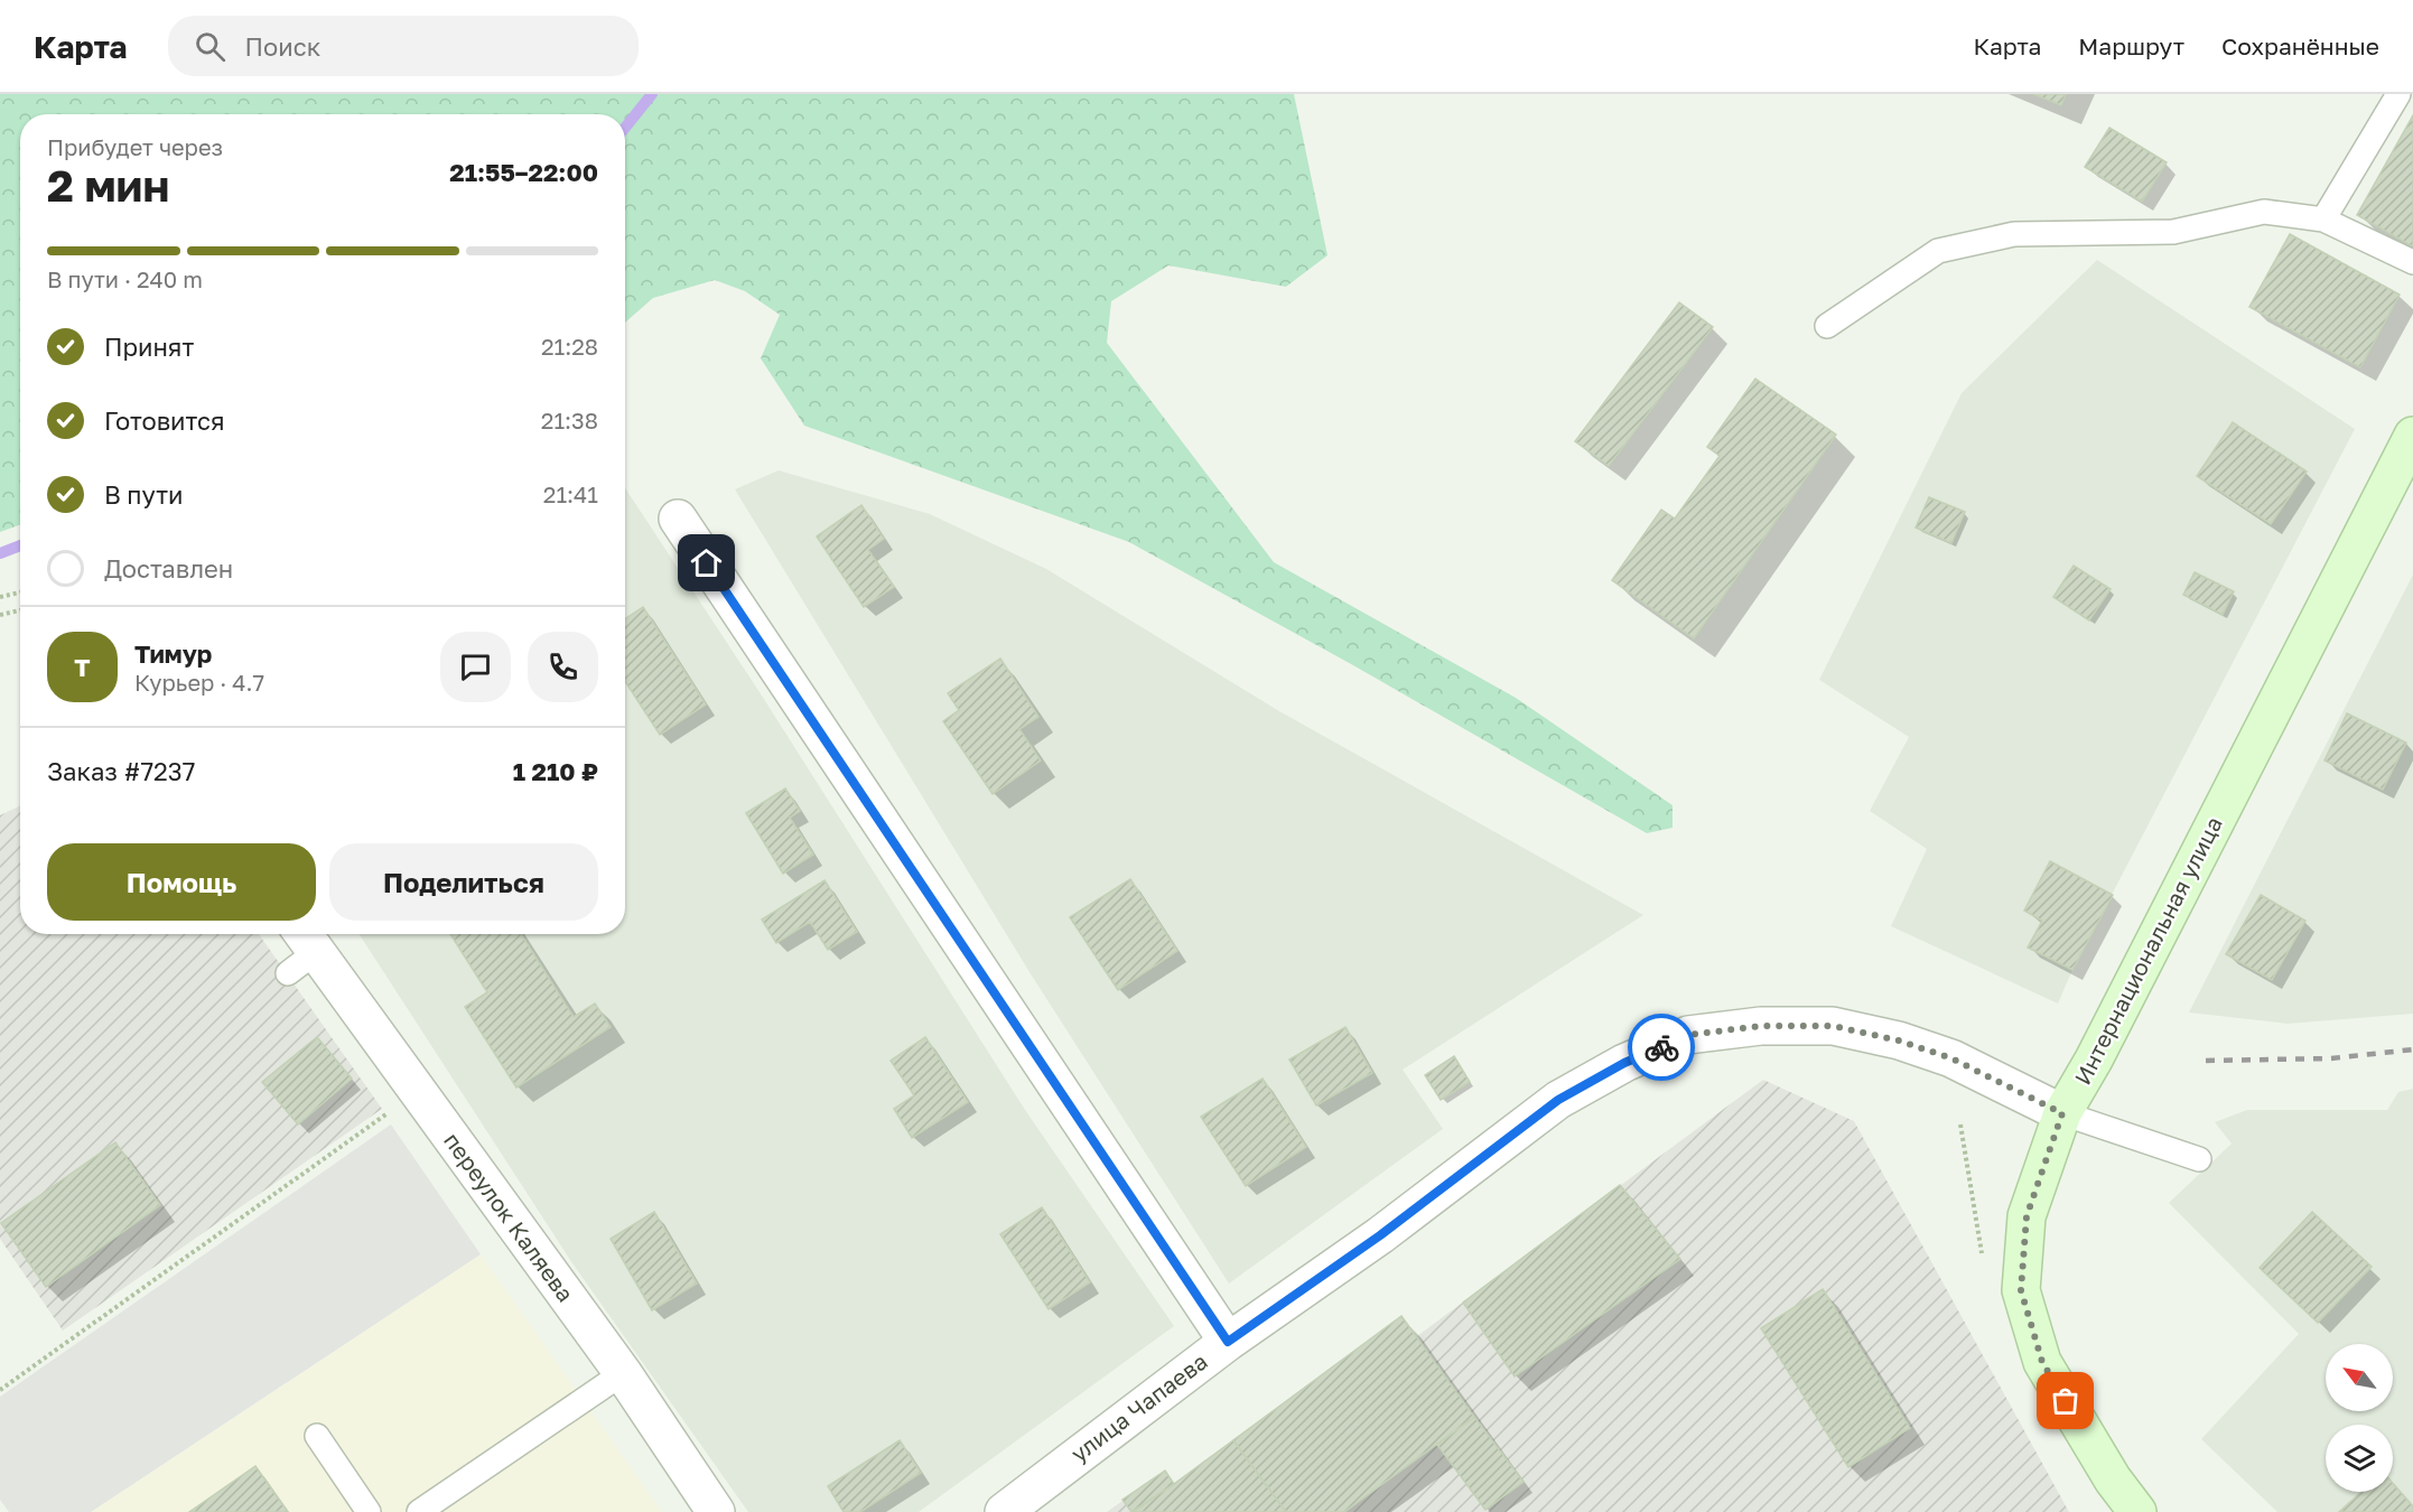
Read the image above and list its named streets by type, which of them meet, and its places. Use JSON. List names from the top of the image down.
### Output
{
  "streets": {
    "main road": ["Интернациональная улица"],
    "street": ["переулок Каляева", "улица Чапаева"]
  },
  "crossings": [
    ["Интернациональная улица", "улица Чапаева"]
  ],
  "north": "top left",
  "page": {
    "header": "Карта",
    "search": "Поиск",
    "nav": ["Карта", "Маршрут", "Сохранённые"],
    "heading": ["2 мин", "Прибудет через", "21:55–22:00"],
    "panel": [
      "Тимур",
      "Курьер · 4.7",
      "Заказ #7237",
      "1 210 ₽"
    ],
    "bar": "В пути · 240 m",
    "list": [
      ["Принят", "21:28"],
      ["Готовится", "21:38"],
      ["В пути", "21:41"],
      "Доставлен"
    ],
    "round": "Т",
    "buttons": ["Помощь", "Поделиться"]
  }
}
